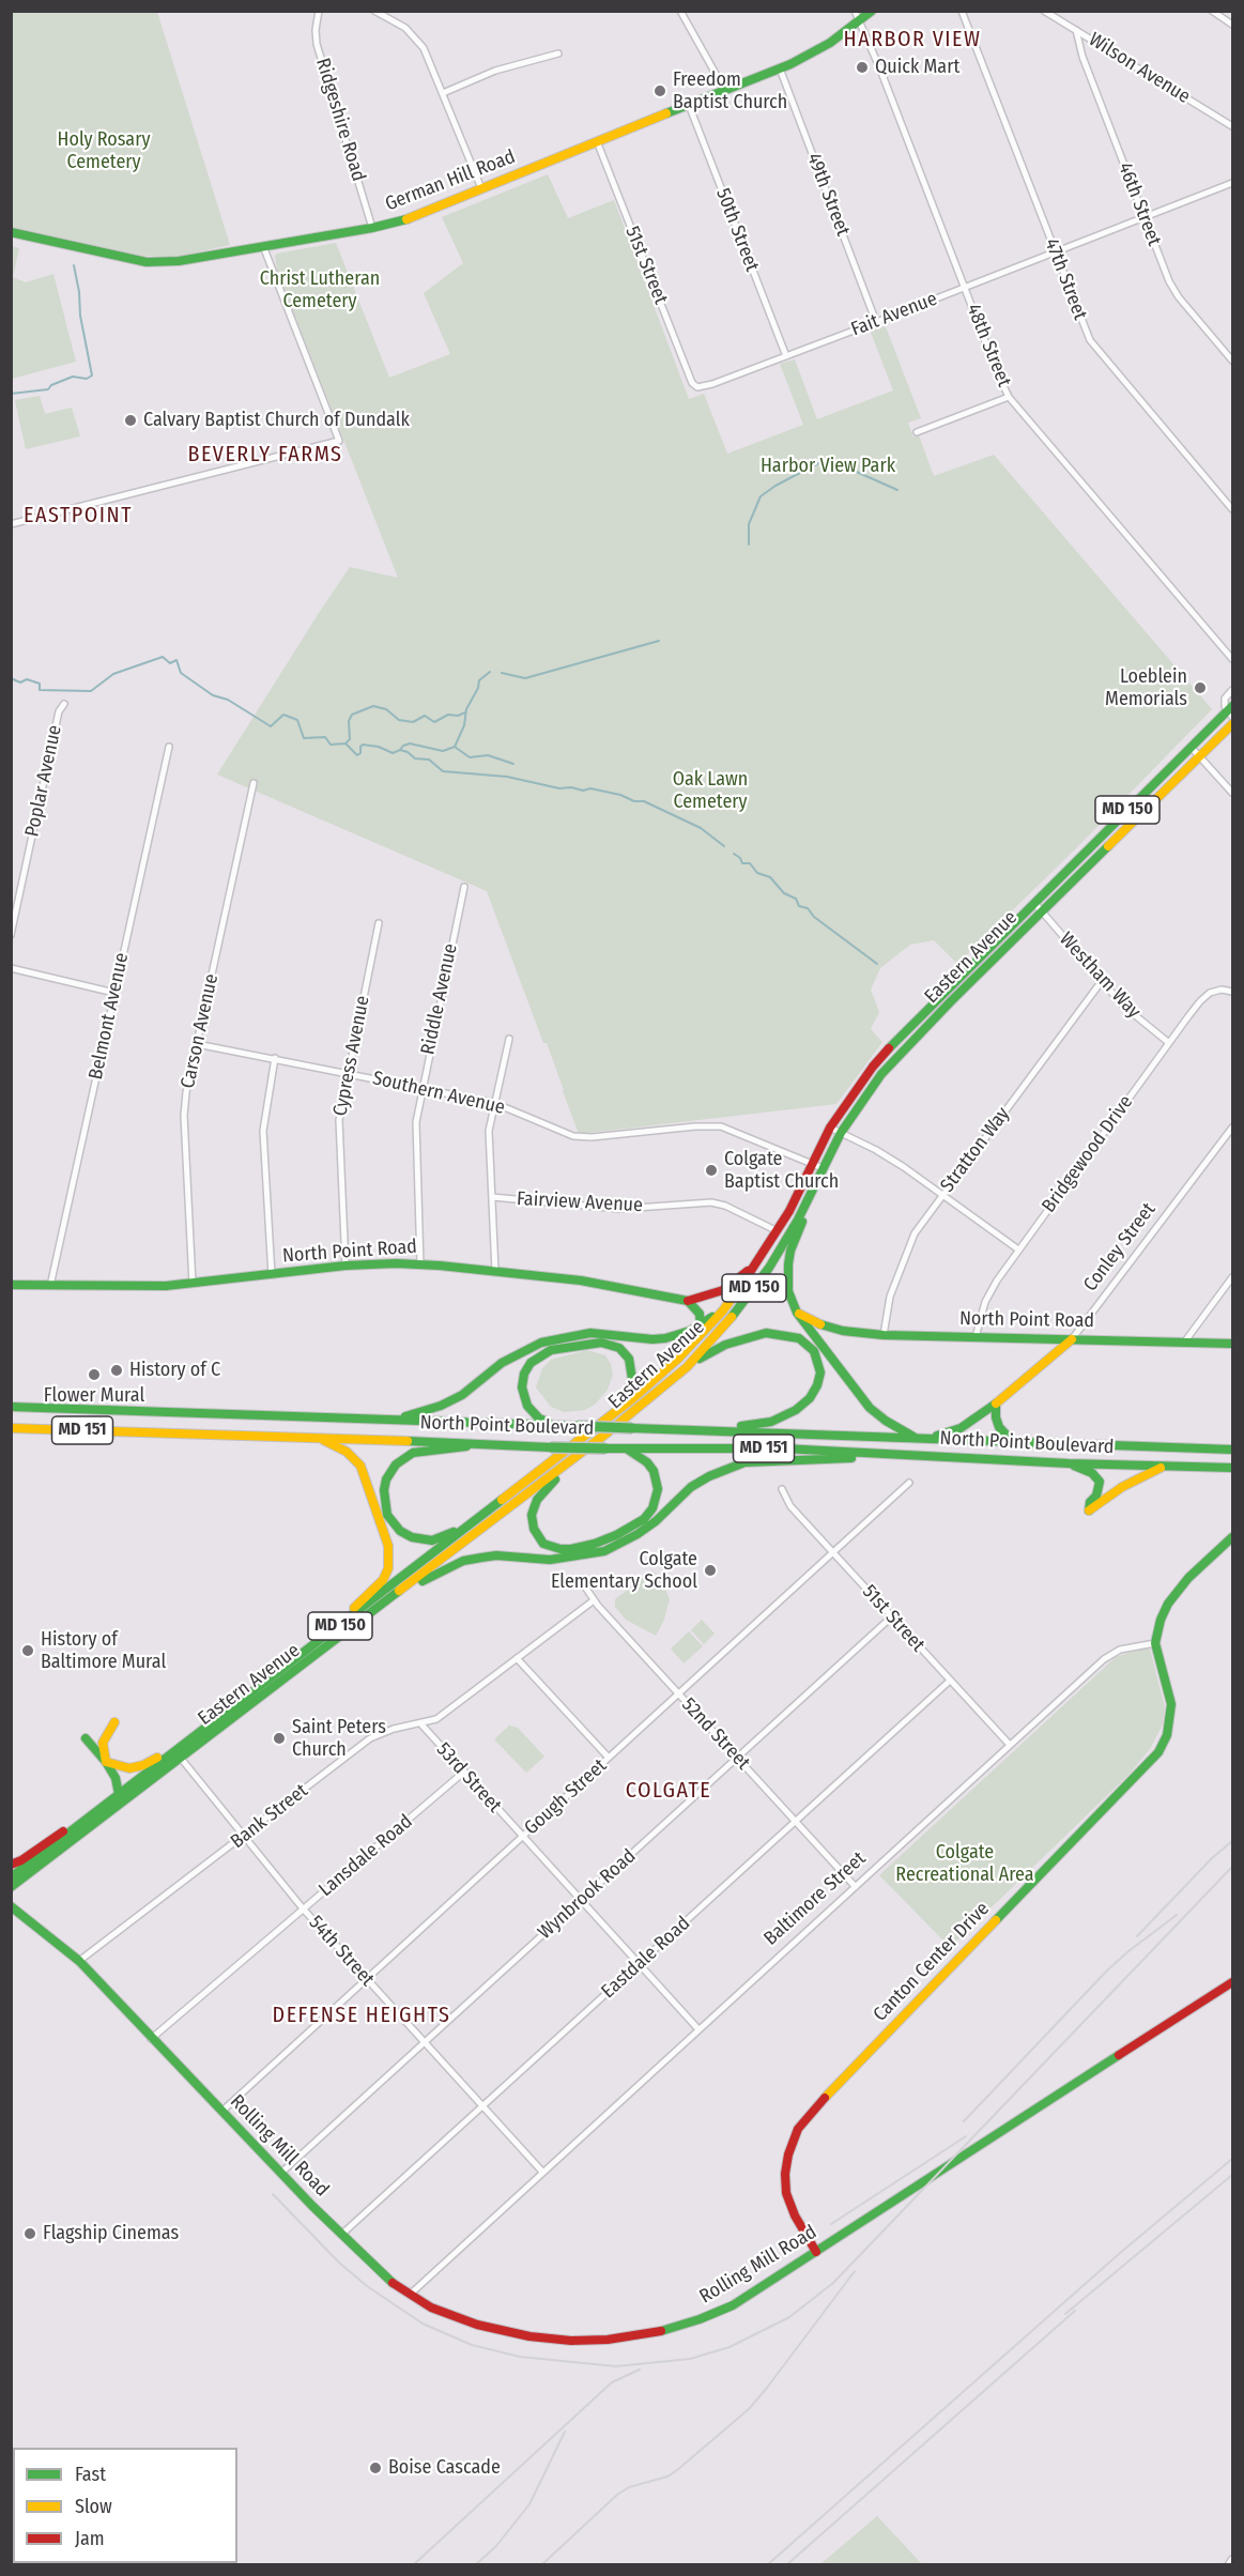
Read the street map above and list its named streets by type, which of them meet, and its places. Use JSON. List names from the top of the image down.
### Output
{
  "streets": {
    "main road": [
      "German Hill Road",
      "MD 150",
      "Eastern Avenue",
      "Conley Street",
      "North Point Road",
      "North Point Boulevard",
      "MD 151",
      "Canton Center Drive",
      "Rolling Mill Road"
    ],
    "street": [
      "Wilson Avenue",
      "Ridgeshire Road",
      "49th Street",
      "46th Street",
      "50th Street",
      "51st Street",
      "47th Street",
      "Fait Avenue",
      "48th Street",
      "Poplar Avenue",
      "Westham Way",
      "Riddle Avenue",
      "Belmont Avenue",
      "Carson Avenue",
      "Cypress Avenue",
      "Southern Avenue",
      "Stratton Way",
      "Bridgewood Drive",
      "Fairview Avenue",
      "52nd Street",
      "53rd Street",
      "Gough Street",
      "Bank Street",
      "Lansdale Road",
      "Wynbrook Road",
      "Baltimore Street",
      "54th Street",
      "Eastdale Road"
    ]
  },
  "crossings": [
    ["Wilson Avenue", "46th Street"],
    ["Ridgeshire Road", "German Hill Road"],
    ["German Hill Road", "49th Street"],
    ["German Hill Road", "50th Street"],
    ["German Hill Road", "51st Street"],
    ["German Hill Road", "48th Street"],
    ["49th Street", "Fait Avenue"],
    ["46th Street", "Fait Avenue"],
    ["50th Street", "Fait Avenue"],
    ["51st Street", "Fait Avenue"],
    ["51st Street", "Gough Street"],
    ["51st Street", "Wynbrook Road"],
    ["51st Street", "Baltimore Street"],
    ["51st Street", "Eastdale Road"],
    ["47th Street", "Fait Avenue"],
    ["Fait Avenue", "48th Street"],
    ["Eastern Avenue", "Westham Way"],
    ["Eastern Avenue", "Southern Avenue"],
    ["Eastern Avenue", "Fairview Avenue"],
    ["Eastern Avenue", "54th Street"],
    ["Westham Way", "Stratton Way"],
    ["Westham Way", "Bridgewood Drive"],
    ["Riddle Avenue", "Southern Avenue"],
    ["Riddle Avenue", "North Point Road"],
    ["Belmont Avenue", "North Point Road"],
    ["Carson Avenue", "Southern Avenue"],
    ["Carson Avenue", "North Point Road"],
    ["Cypress Avenue", "Southern Avenue"],
    ["Cypress Avenue", "North Point Road"],
    ["Stratton Way", "North Point Road"],
    ["Bridgewood Drive", "North Point Road"],
    ["Conley Street", "North Point Road"],
    ["Conley Street", "North Point Boulevard"],
    ["52nd Street", "Gough Street"],
    ["52nd Street", "Bank Street"],
    ["52nd Street", "Wynbrook Road"],
    ["52nd Street", "Baltimore Street"],
    ["52nd Street", "Eastdale Road"],
    ["53rd Street", "Gough Street"],
    ["53rd Street", "Bank Street"],
    ["53rd Street", "Lansdale Road"],
    ["53rd Street", "Wynbrook Road"],
    ["53rd Street", "Baltimore Street"],
    ["53rd Street", "Eastdale Road"],
    ["Gough Street", "54th Street"],
    ["Gough Street", "Rolling Mill Road"],
    ["Bank Street", "54th Street"],
    ["Bank Street", "Rolling Mill Road"],
    ["Lansdale Road", "54th Street"],
    ["Lansdale Road", "Rolling Mill Road"],
    ["Wynbrook Road", "54th Street"],
    ["Wynbrook Road", "Rolling Mill Road"],
    ["Baltimore Street", "54th Street"],
    ["Baltimore Street", "Canton Center Drive"],
    ["Baltimore Street", "Rolling Mill Road"],
    ["54th Street", "Eastdale Road"],
    ["Eastdale Road", "Rolling Mill Road"],
    ["Canton Center Drive", "Rolling Mill Road"]
  ],
  "districts": [
    "HARBOR VIEW",
    "BEVERLY FARMS",
    "EASTPOINT",
    "COLGATE",
    "DEFENSE HEIGHTS"
  ],
  "parks": [
    "Holy Rosary Cemetery",
    "Christ Lutheran Cemetery",
    "Harbor View Park",
    "Oak Lawn Cemetery",
    "Colgate Recreational Area"
  ],
  "places": [
    "Quick Mart",
    "Freedom Baptist Church",
    "Calvary Baptist Church of Dundalk",
    "Loeblein Memorials",
    "Colgate Baptist Church",
    "History of C",
    "Flower Mural",
    "Colgate Elementary School",
    "History of Baltimore Mural",
    "Saint Peters Church",
    "Flagship Cinemas",
    "Boise Cascade"
  ],
  "legend": ["Fast", "Slow", "Jam"]
}
